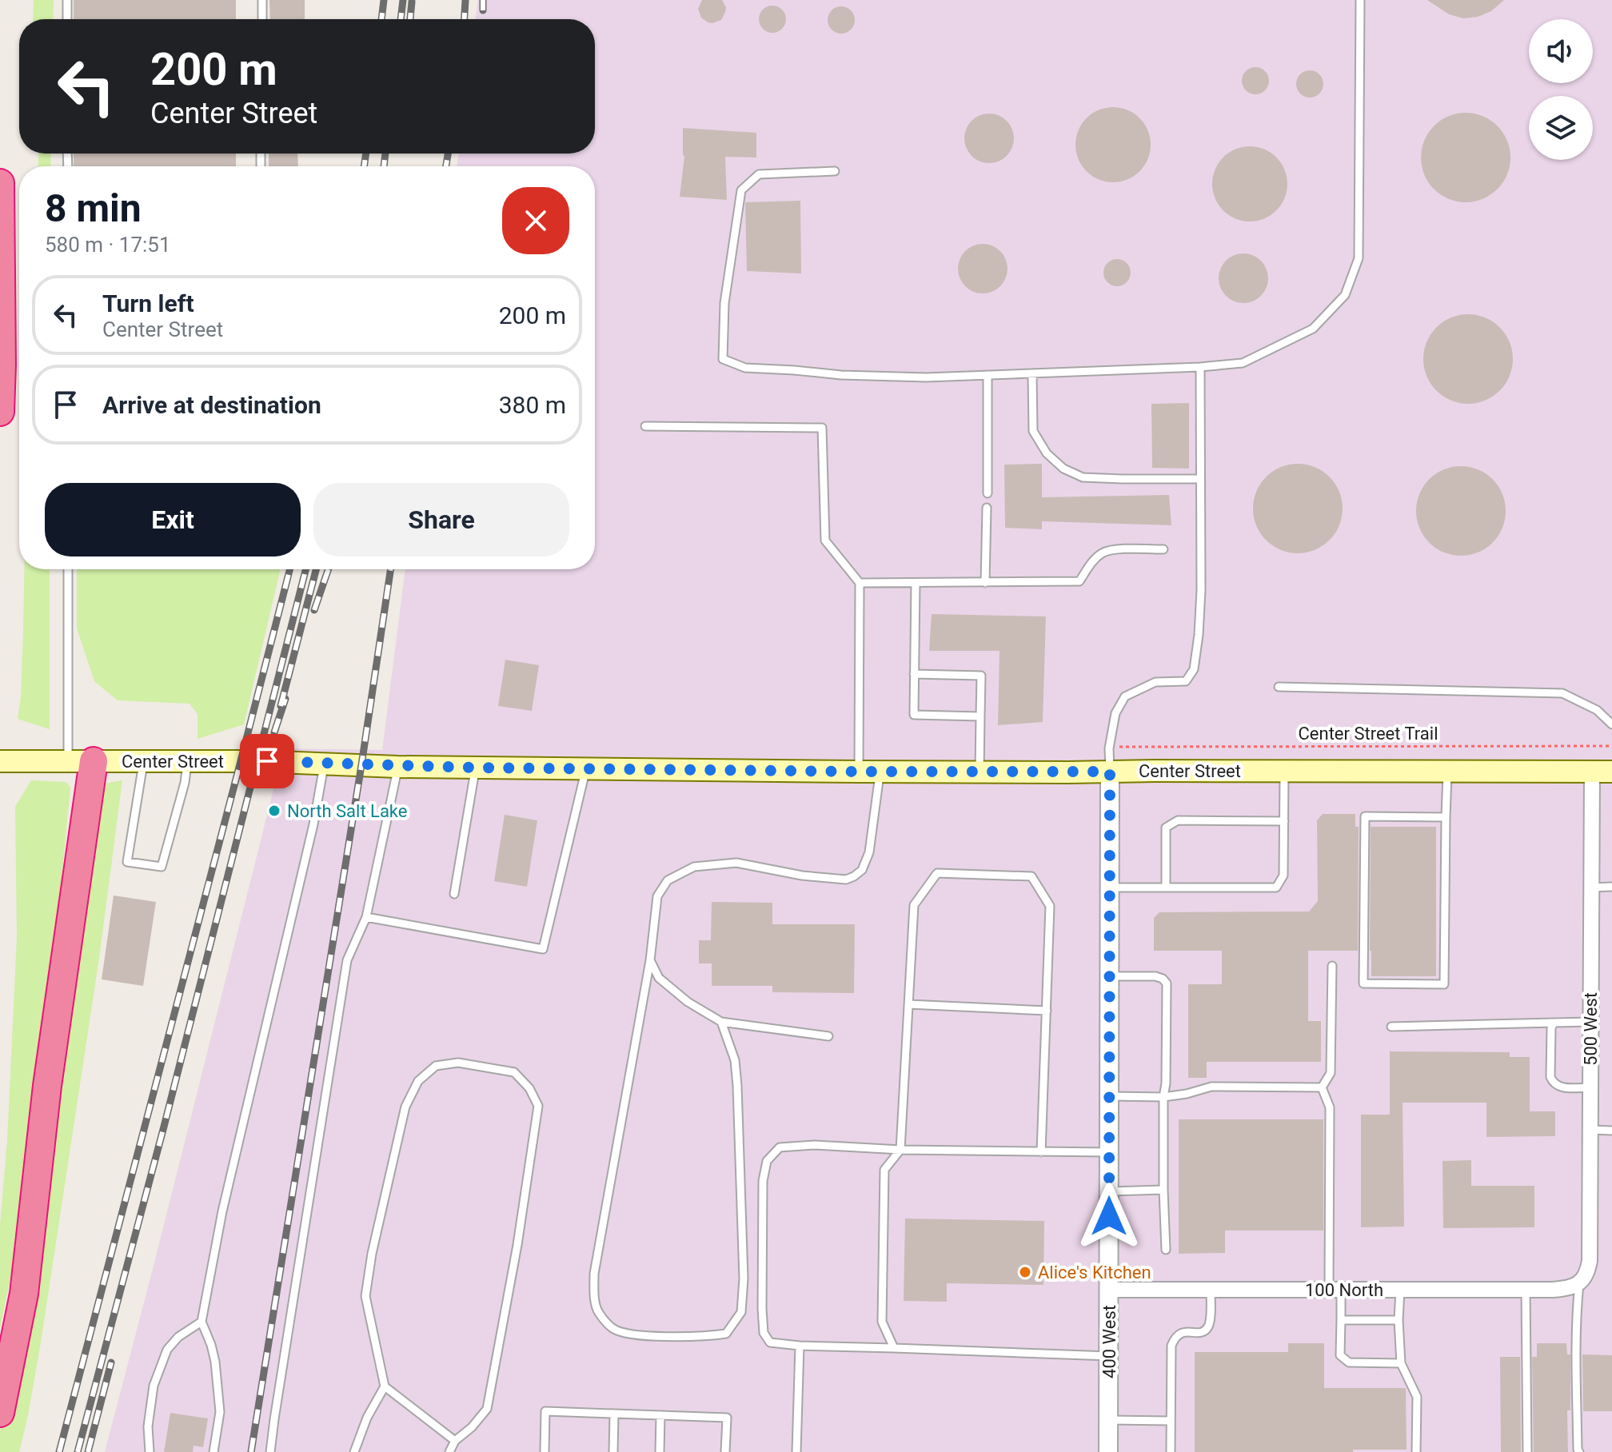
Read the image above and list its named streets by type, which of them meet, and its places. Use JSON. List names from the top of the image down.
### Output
{
  "streets": {
    "main road": ["Center Street"],
    "street": ["500 West", "100 North", "400 West"],
    "path": ["Center Street Trail"]
  },
  "crossings": [
    ["Center Street", "500 West"],
    ["Center Street", "400 West"],
    ["500 West", "100 North"],
    ["100 North", "400 West"]
  ],
  "places": ["North Salt Lake", "Alice's Kitchen"],
  "page": {
    "turn": ["200 m", "Center Street"],
    "heading": ["8 min", "580 m · 17:51"],
    "list": [
      {
        "name": "Turn left",
        "note": "Center Street",
        "value": "200 m"
      },
      {
        "name": "Arrive at destination",
        "value": "380 m"
      }
    ],
    "buttons": ["Exit", "Share"]
  }
}
